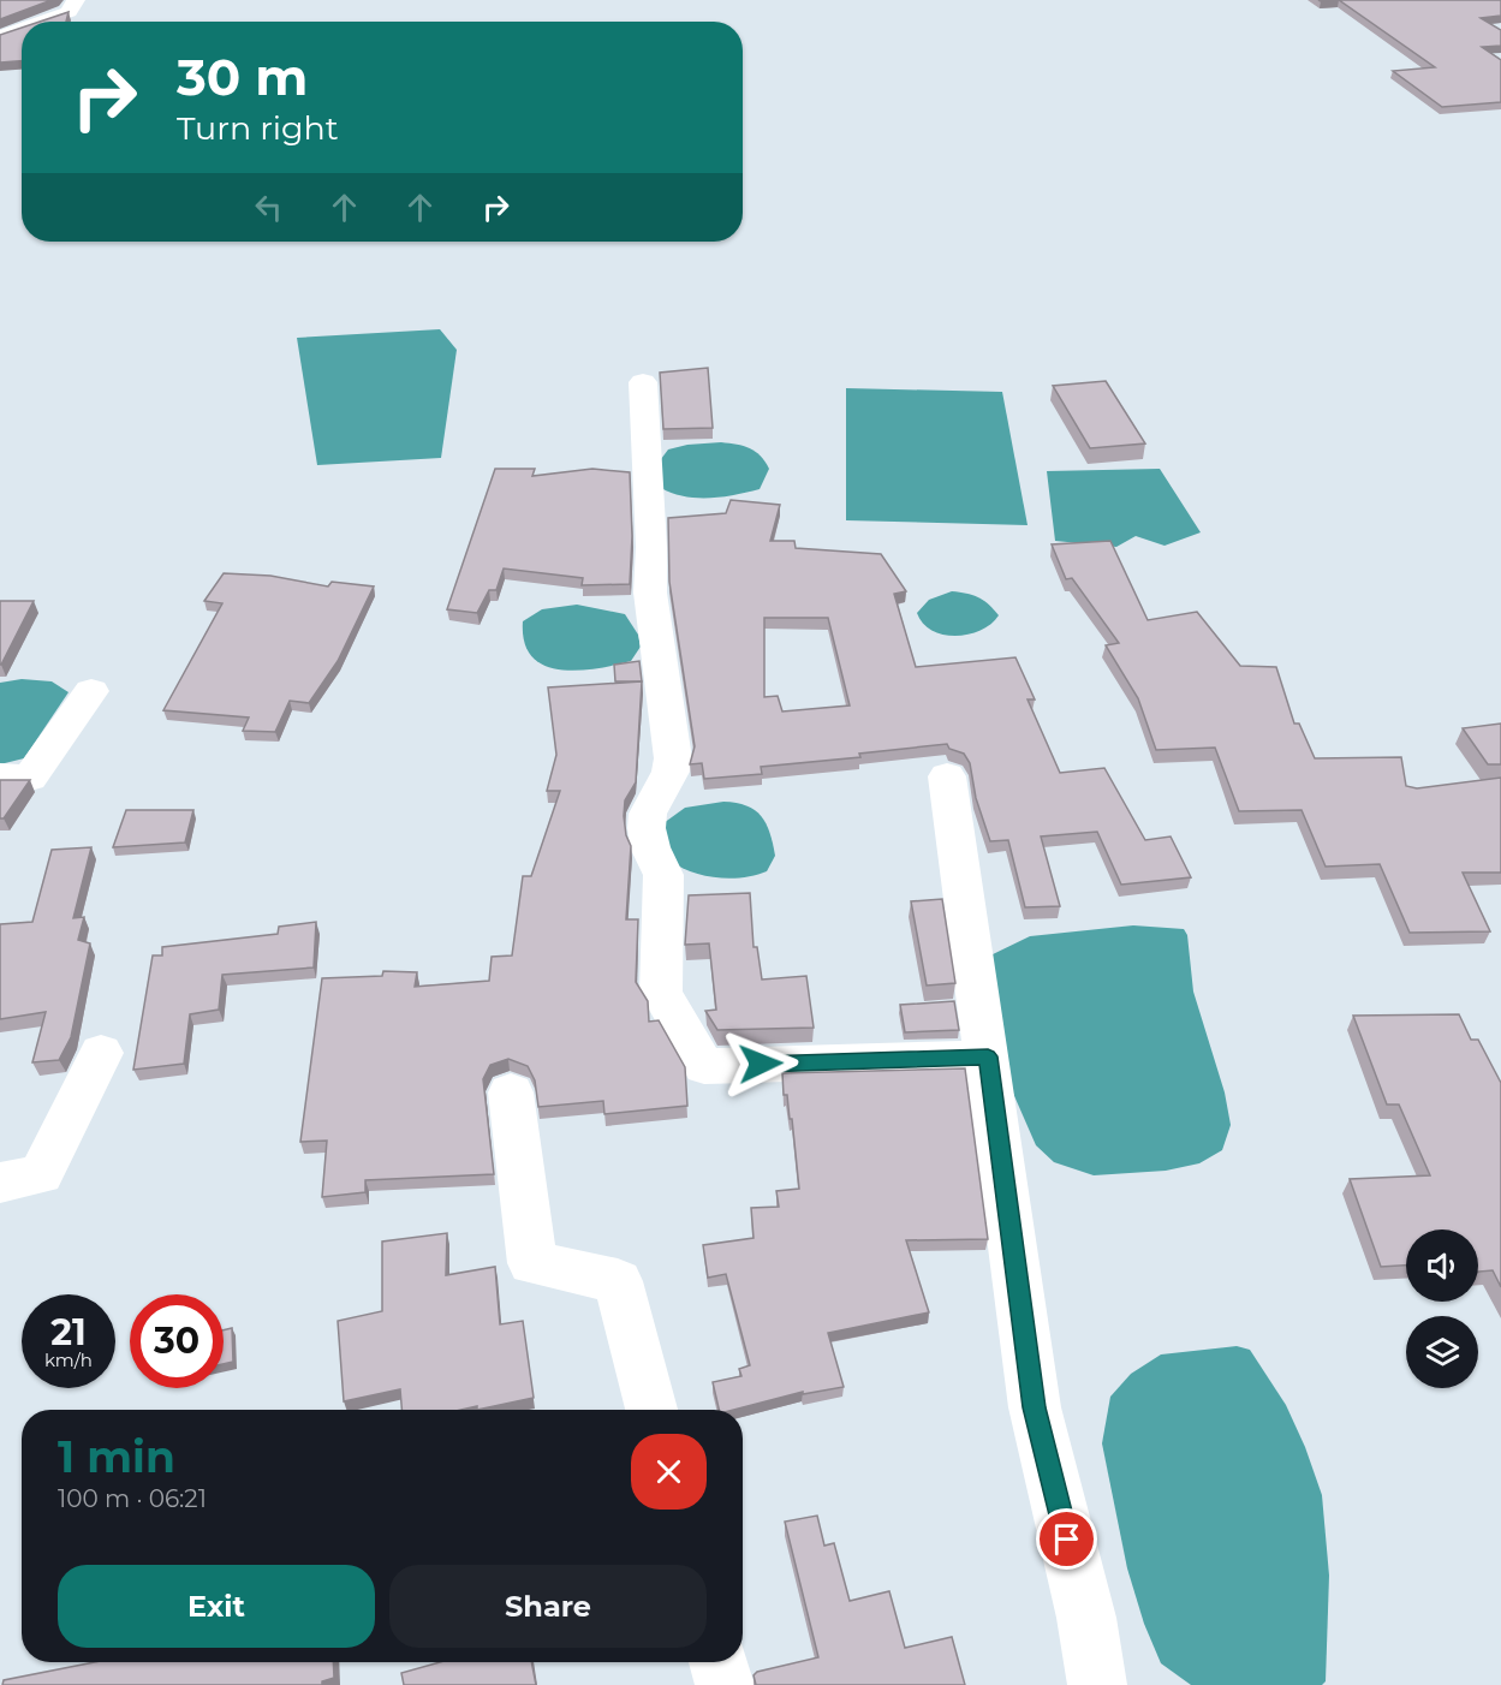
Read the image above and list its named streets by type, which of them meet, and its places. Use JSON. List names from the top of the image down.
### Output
{
  "page": {
    "turn": ["30 m", "Turn right"],
    "speed": "21 km/h",
    "limit": "30",
    "heading": ["1 min", "100 m · 06:21"],
    "buttons": ["Exit", "Share"]
  }
}
